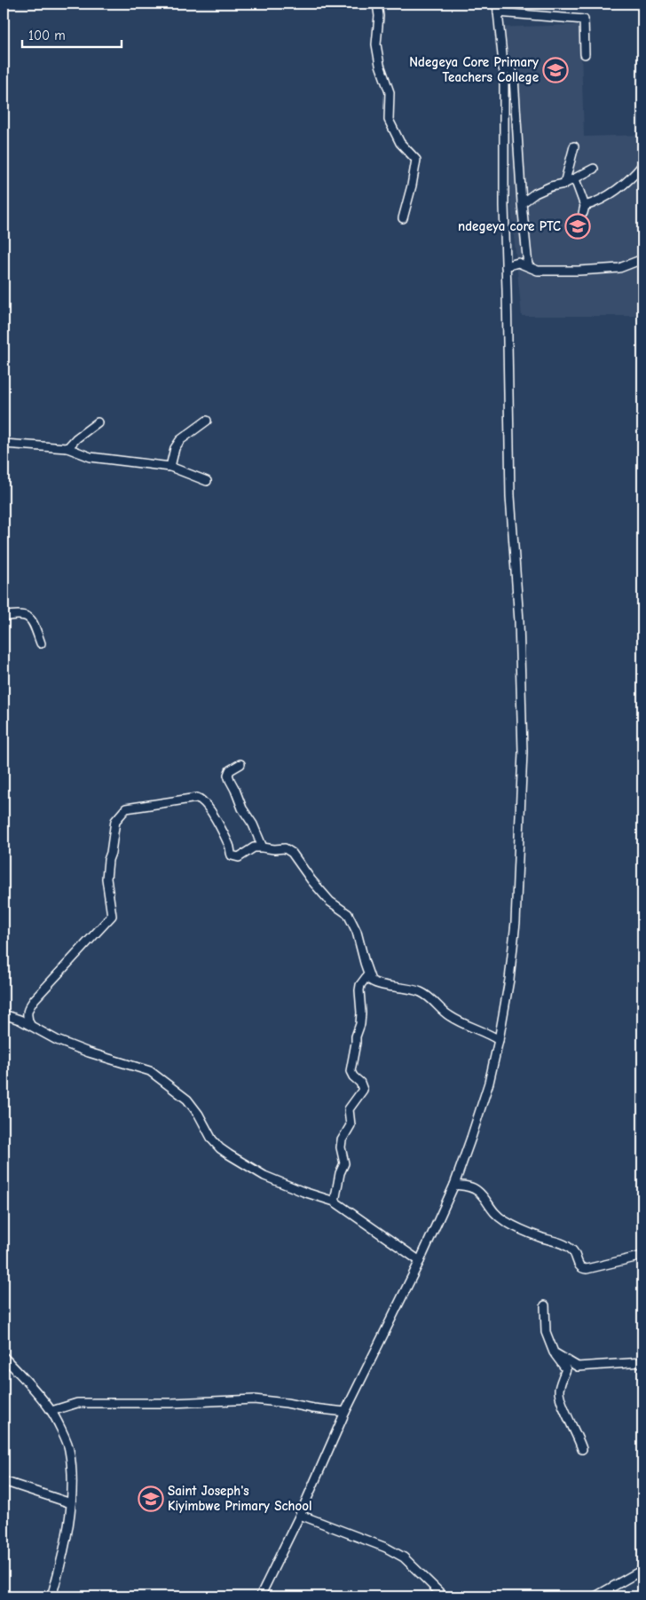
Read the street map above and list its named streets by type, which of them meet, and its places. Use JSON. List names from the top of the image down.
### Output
{
  "places": {
    "school or university": ["Ndegeya Core Primary Teachers College", "ndegeya core PTC", "Saint Joseph's Kiyimbwe Primary School"]
  },
  "scale_bar": "100 m"
}
